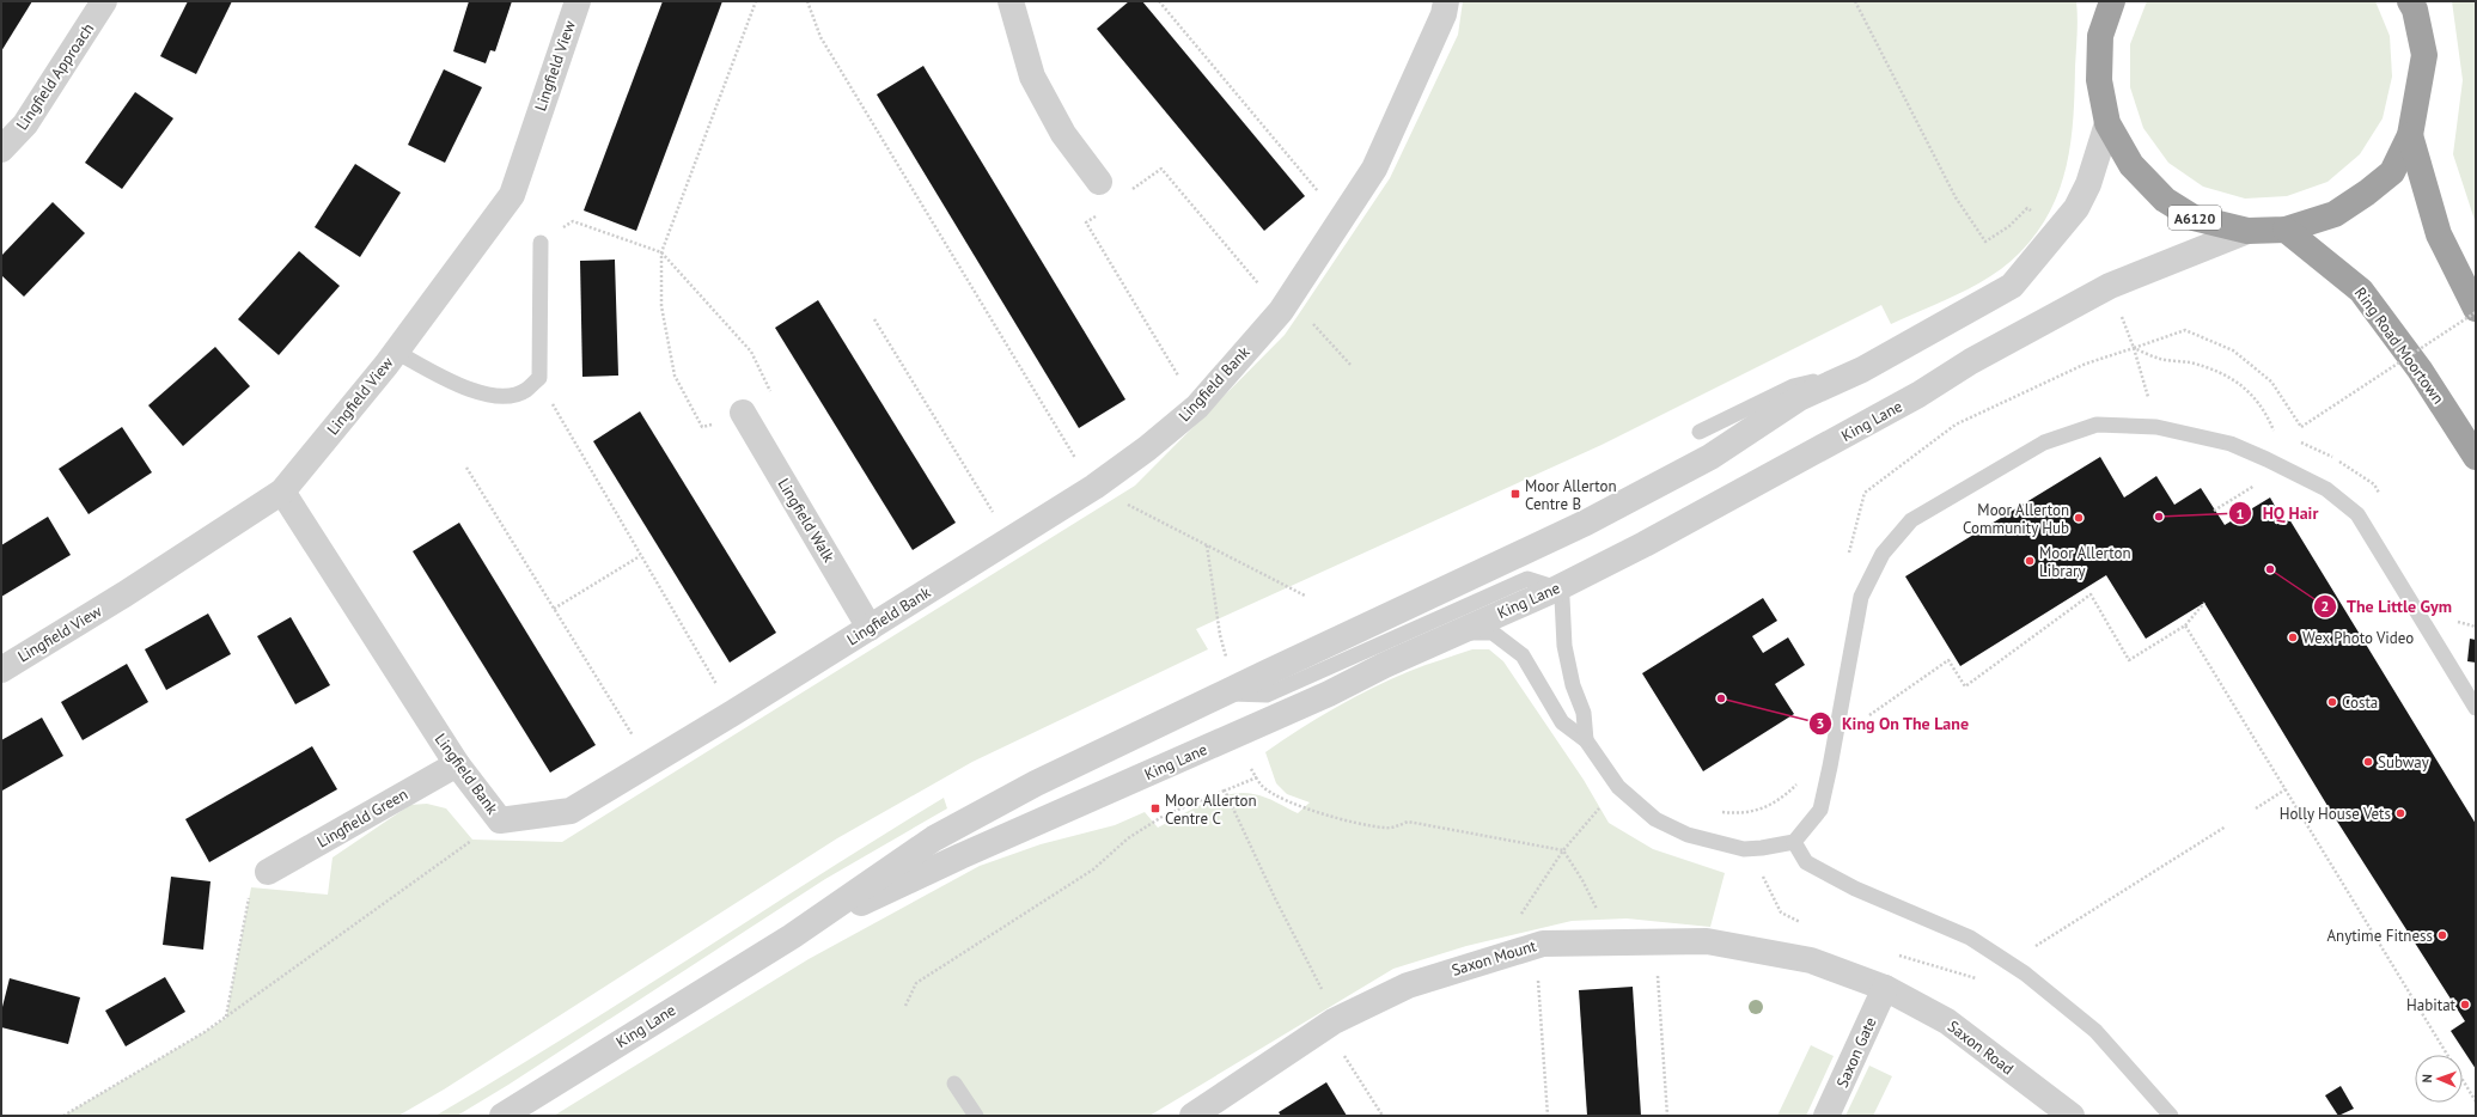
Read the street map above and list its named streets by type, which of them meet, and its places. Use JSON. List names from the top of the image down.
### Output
{
  "streets": {
    "highway": ["A6120", "Ring Road Moortown"],
    "street": [
      "Lingfield View",
      "Lingfield Approach",
      "Lingfield Bank",
      "King Lane",
      "Lingfield Walk",
      "Lingfield Green",
      "Saxon Mount",
      "Saxon Road",
      "Saxon Gate"
    ]
  },
  "crossings": [
    ["Lingfield View", "Lingfield Bank"],
    ["A6120", "Ring Road Moortown"],
    ["A6120", "King Lane"],
    ["Lingfield Bank", "Lingfield Walk"],
    ["Lingfield Bank", "Lingfield Green"],
    ["Saxon Mount", "Saxon Road"],
    ["Saxon Mount", "Saxon Gate"],
    ["Saxon Road", "Saxon Gate"]
  ],
  "places": {
    "transit": ["Moor Allerton Centre B", "Moor Allerton Centre C"],
    "other": [
      "HQ Hair",
      "Moor Allerton Community Hub",
      "Moor Allerton Library",
      "The Little Gym",
      "Wex Photo Video",
      "King On The Lane",
      "Costa",
      "Subway",
      "Holly House Vets",
      "Anytime Fitness",
      "Habitat"
    ]
  },
  "north": "left"
}
